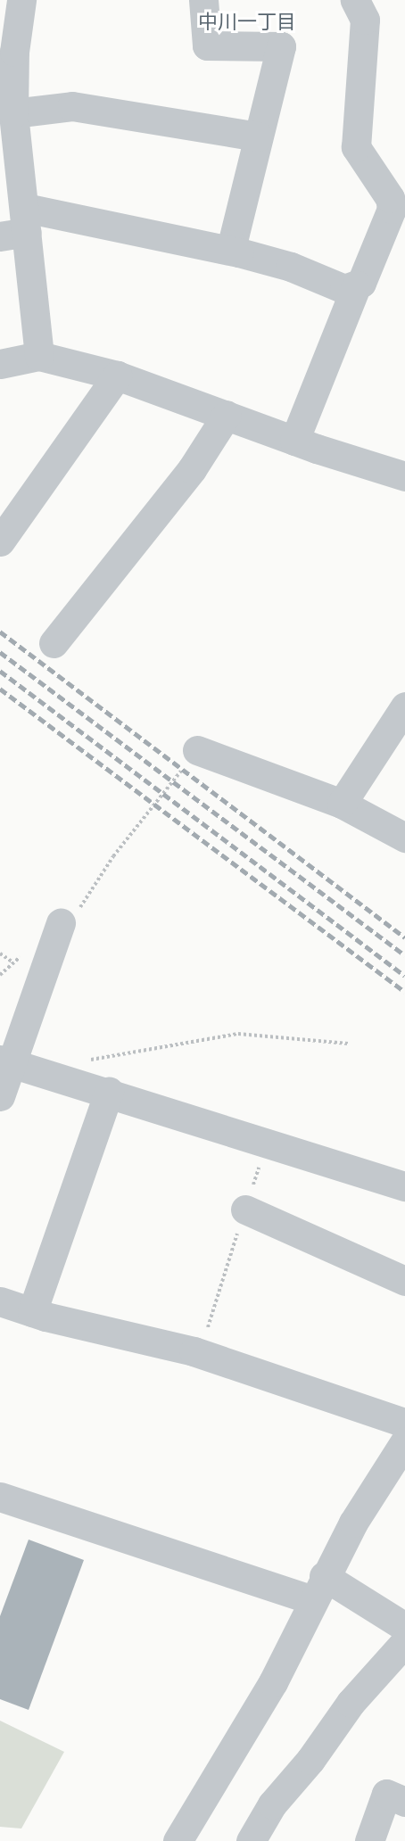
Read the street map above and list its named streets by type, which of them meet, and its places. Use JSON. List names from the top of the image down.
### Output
{
  "districts": ["中川一丁目"]
}
